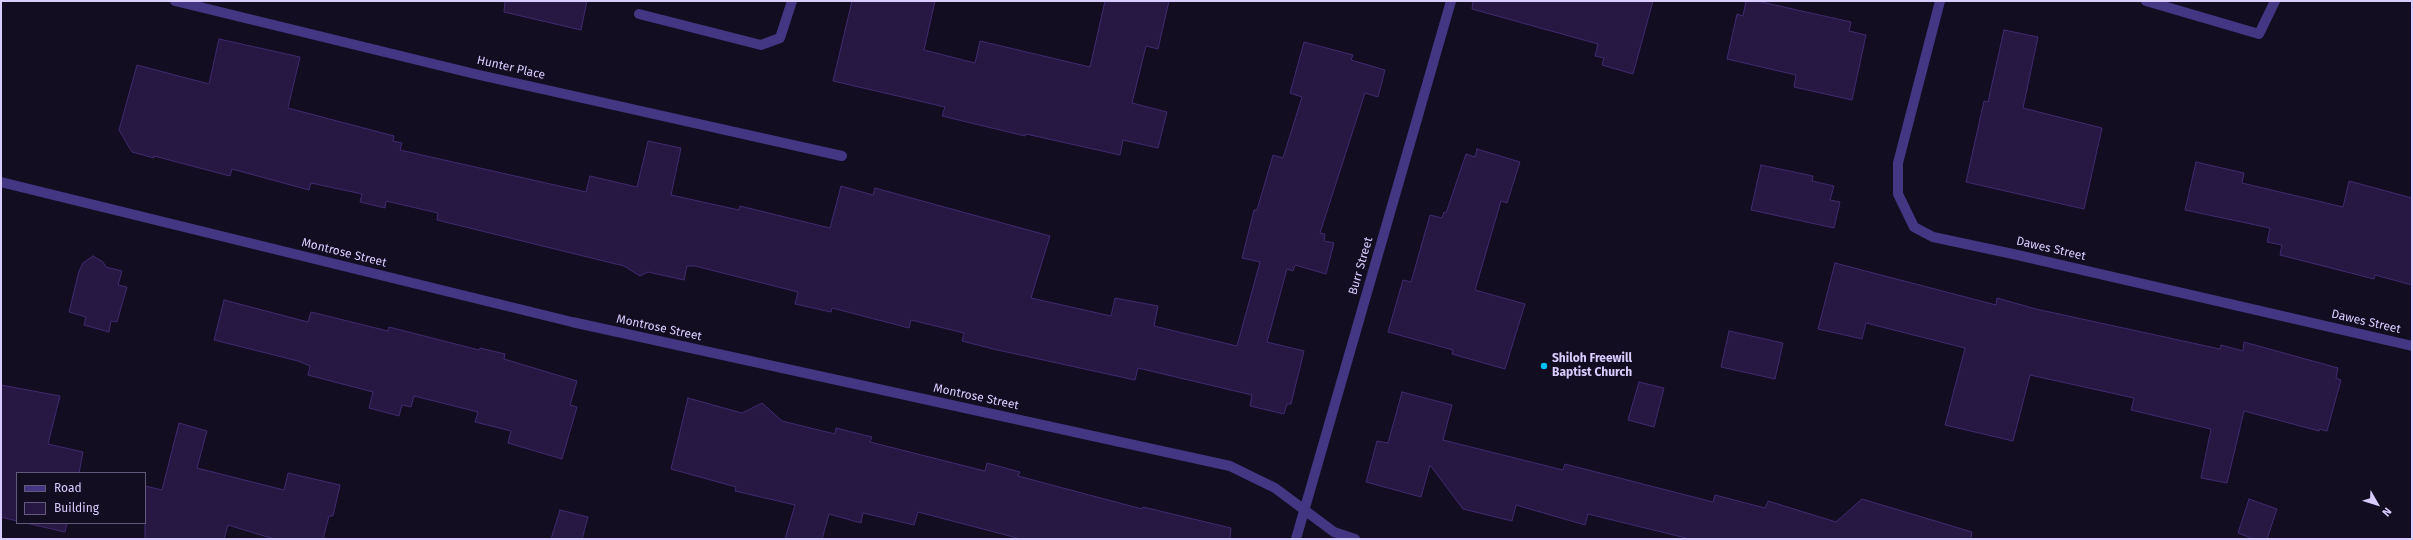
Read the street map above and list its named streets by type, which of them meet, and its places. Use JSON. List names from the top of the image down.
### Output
{
  "streets": {
    "street": [
      "Hunter Place",
      "Dawes Street",
      "Montrose Street",
      "Burr Street"
    ]
  },
  "crossings": [
    ["Montrose Street", "Burr Street"]
  ],
  "places": ["Shiloh Freewill Baptist Church"],
  "legend": ["Road", "Building"],
  "north": "bottom right"
}
